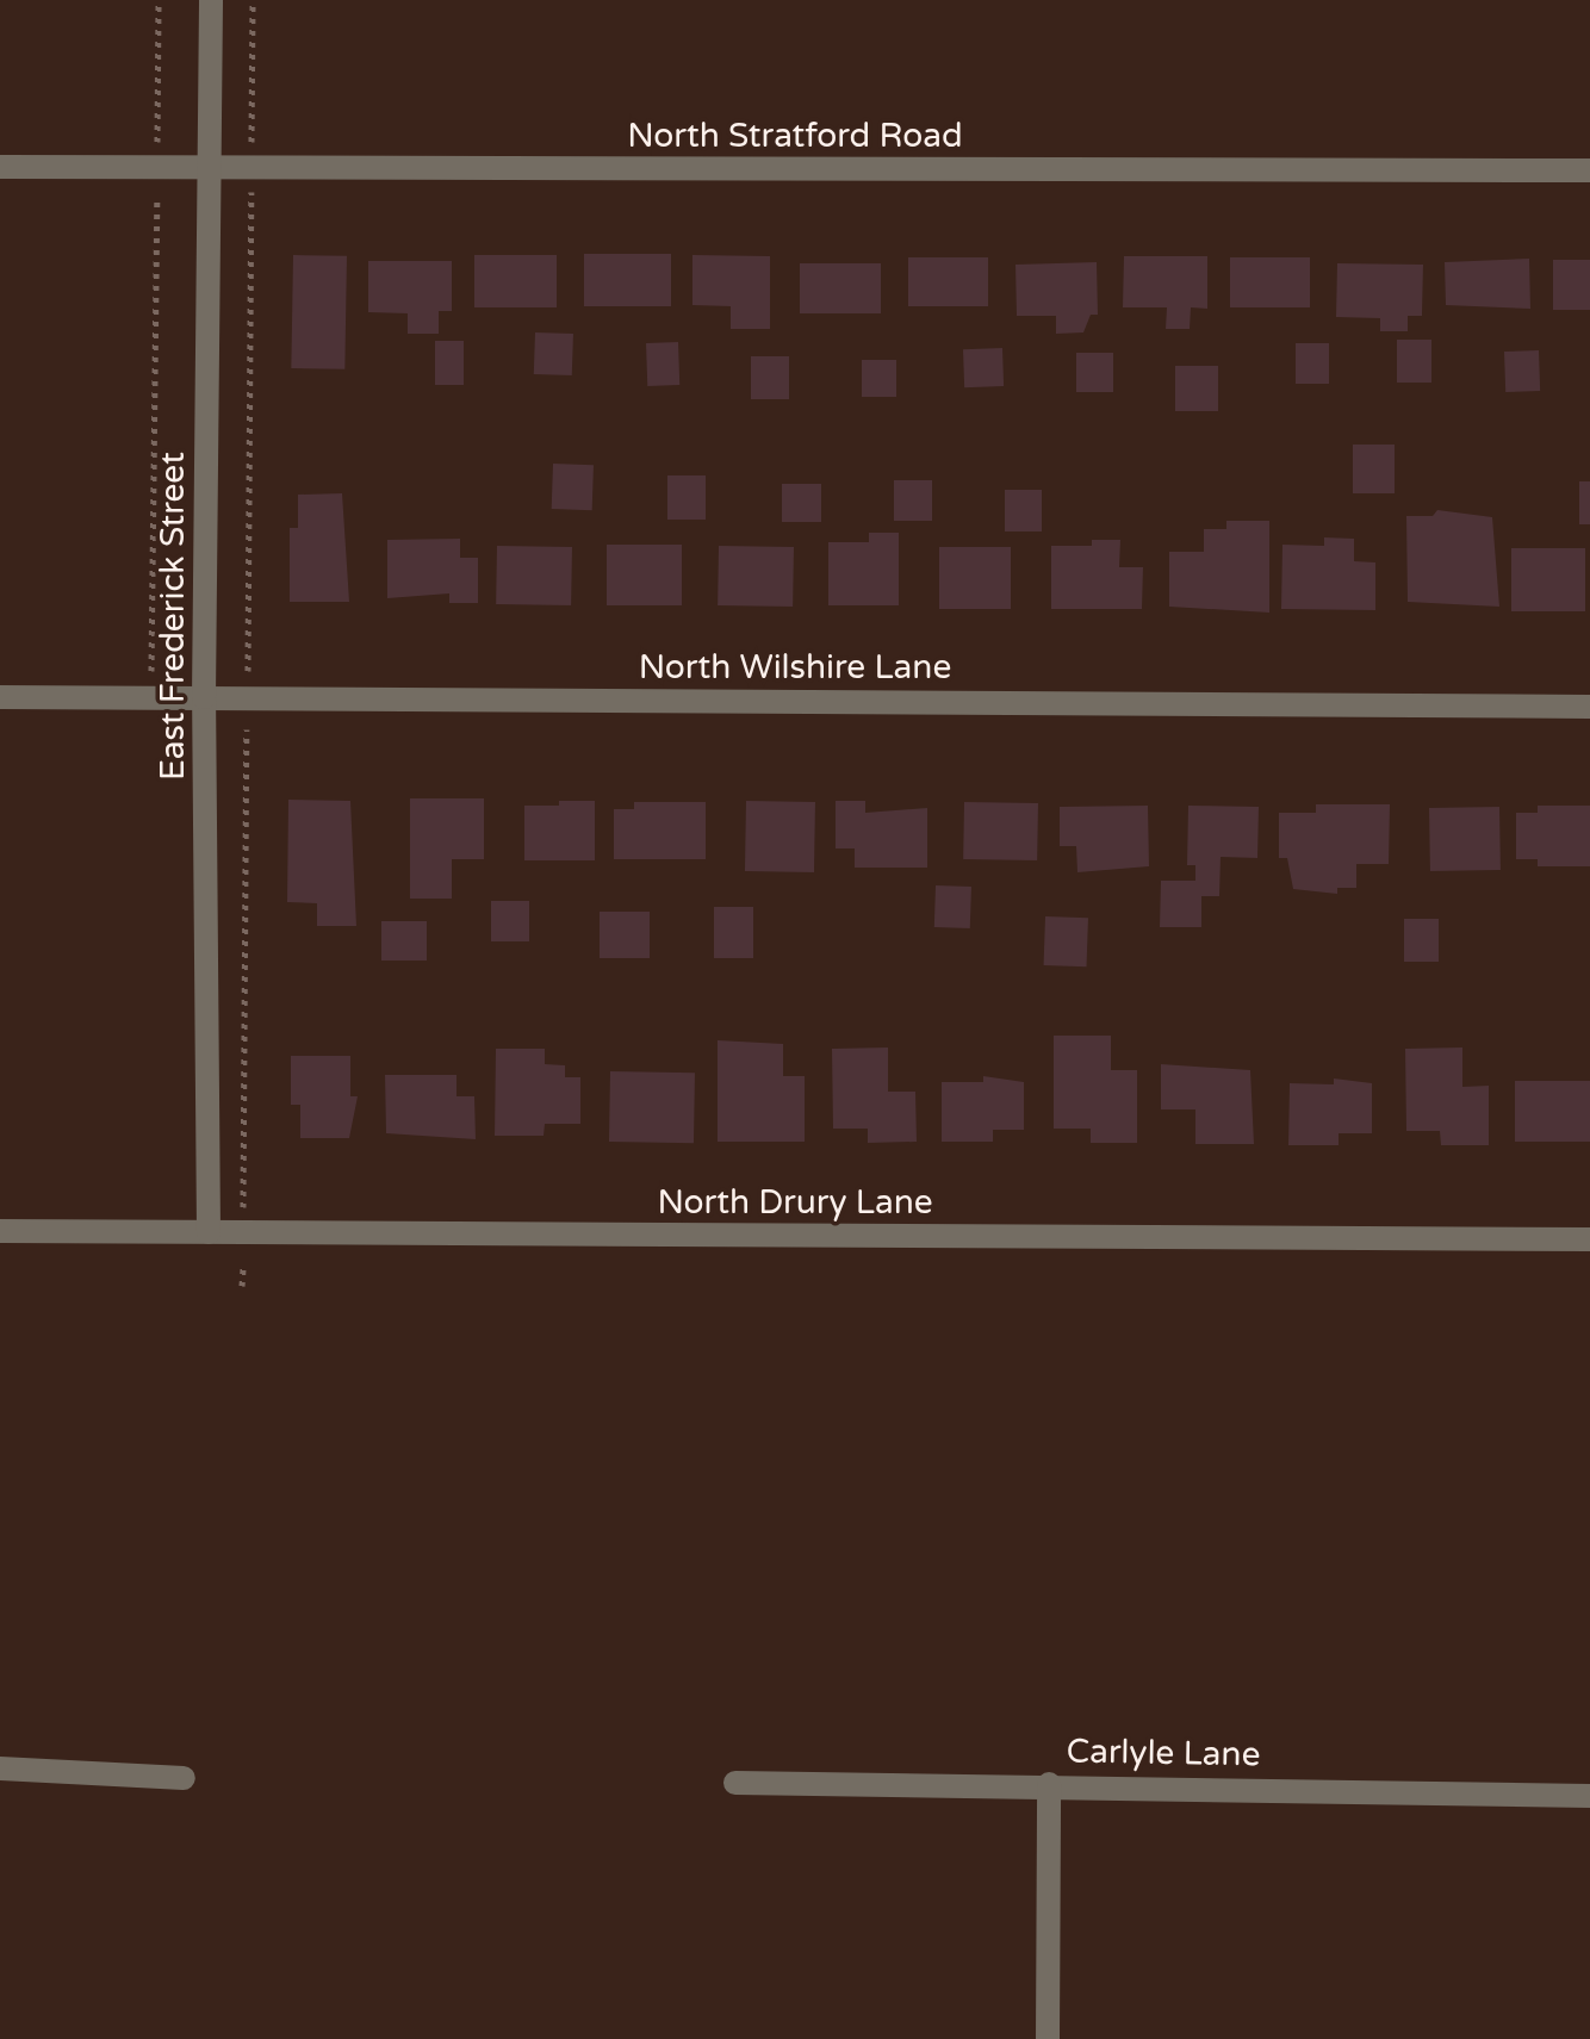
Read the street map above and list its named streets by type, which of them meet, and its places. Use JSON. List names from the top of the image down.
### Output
{
  "streets": {
    "street": [
      "North Stratford Road",
      "East Frederick Street",
      "North Wilshire Lane",
      "North Drury Lane",
      "Carlyle Lane"
    ]
  },
  "crossings": [
    ["North Stratford Road", "East Frederick Street"],
    ["East Frederick Street", "North Wilshire Lane"],
    ["East Frederick Street", "North Drury Lane"]
  ]
}
